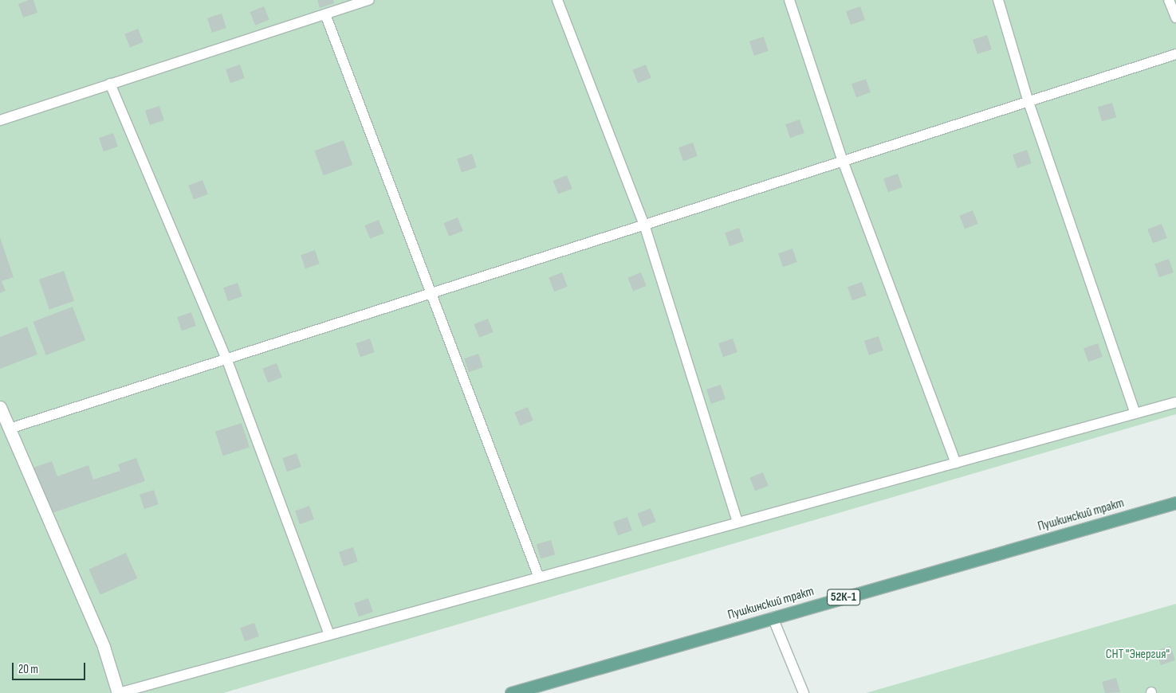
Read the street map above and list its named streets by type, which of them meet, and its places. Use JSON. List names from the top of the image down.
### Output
{
  "streets": {
    "main road": ["Пушкинский тракт", "52К-1"]
  },
  "parks": ["СНТ \"Энергия\""],
  "scale_bar": "20 m"
}
